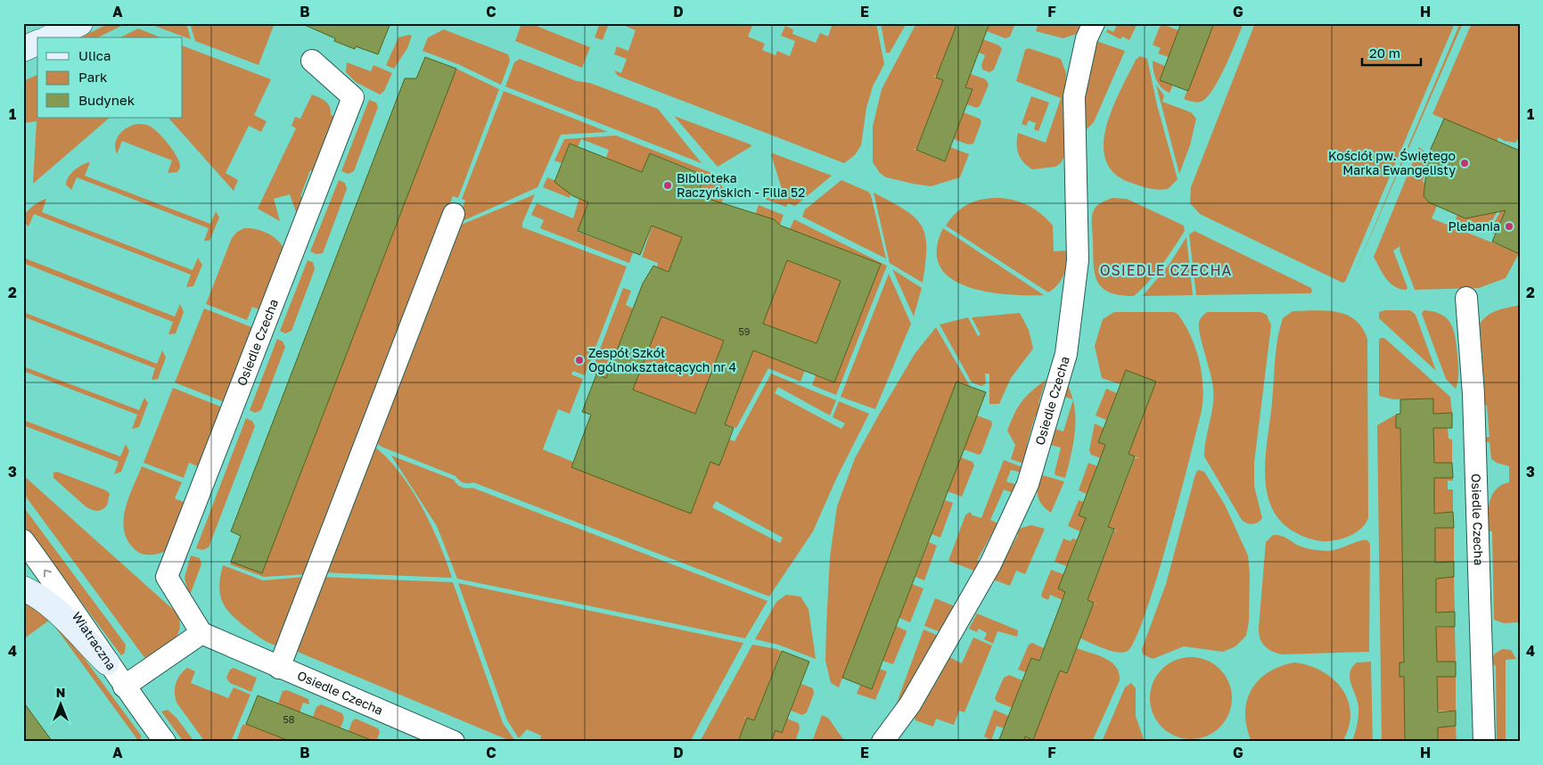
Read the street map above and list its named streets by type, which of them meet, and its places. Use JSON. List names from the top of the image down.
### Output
{
  "streets": {
    "street": ["Osiedle Czecha", "Wiatraczna"]
  },
  "one_way": ["Wiatraczna"],
  "districts": ["OSIEDLE CZECHA"],
  "places": [
    "Kościół pw. Świętego Marka Ewangelisty",
    "Biblioteka Raczyńskich - Filia 52",
    "Plebania",
    "Zespół Szkół Ogólnokształcących nr 4"
  ],
  "house_numbers": ["59", "58"],
  "legend": ["Ulica", "Park", "Budynek"],
  "scale_bar": "20 m",
  "north": "top",
  "grid": {
    "columns": [
      "A",
      "B",
      "C",
      "D",
      "E",
      "F",
      "G",
      "H"
    ],
    "rows": [
      "1",
      "2",
      "3",
      "4"
    ]
  }
}
